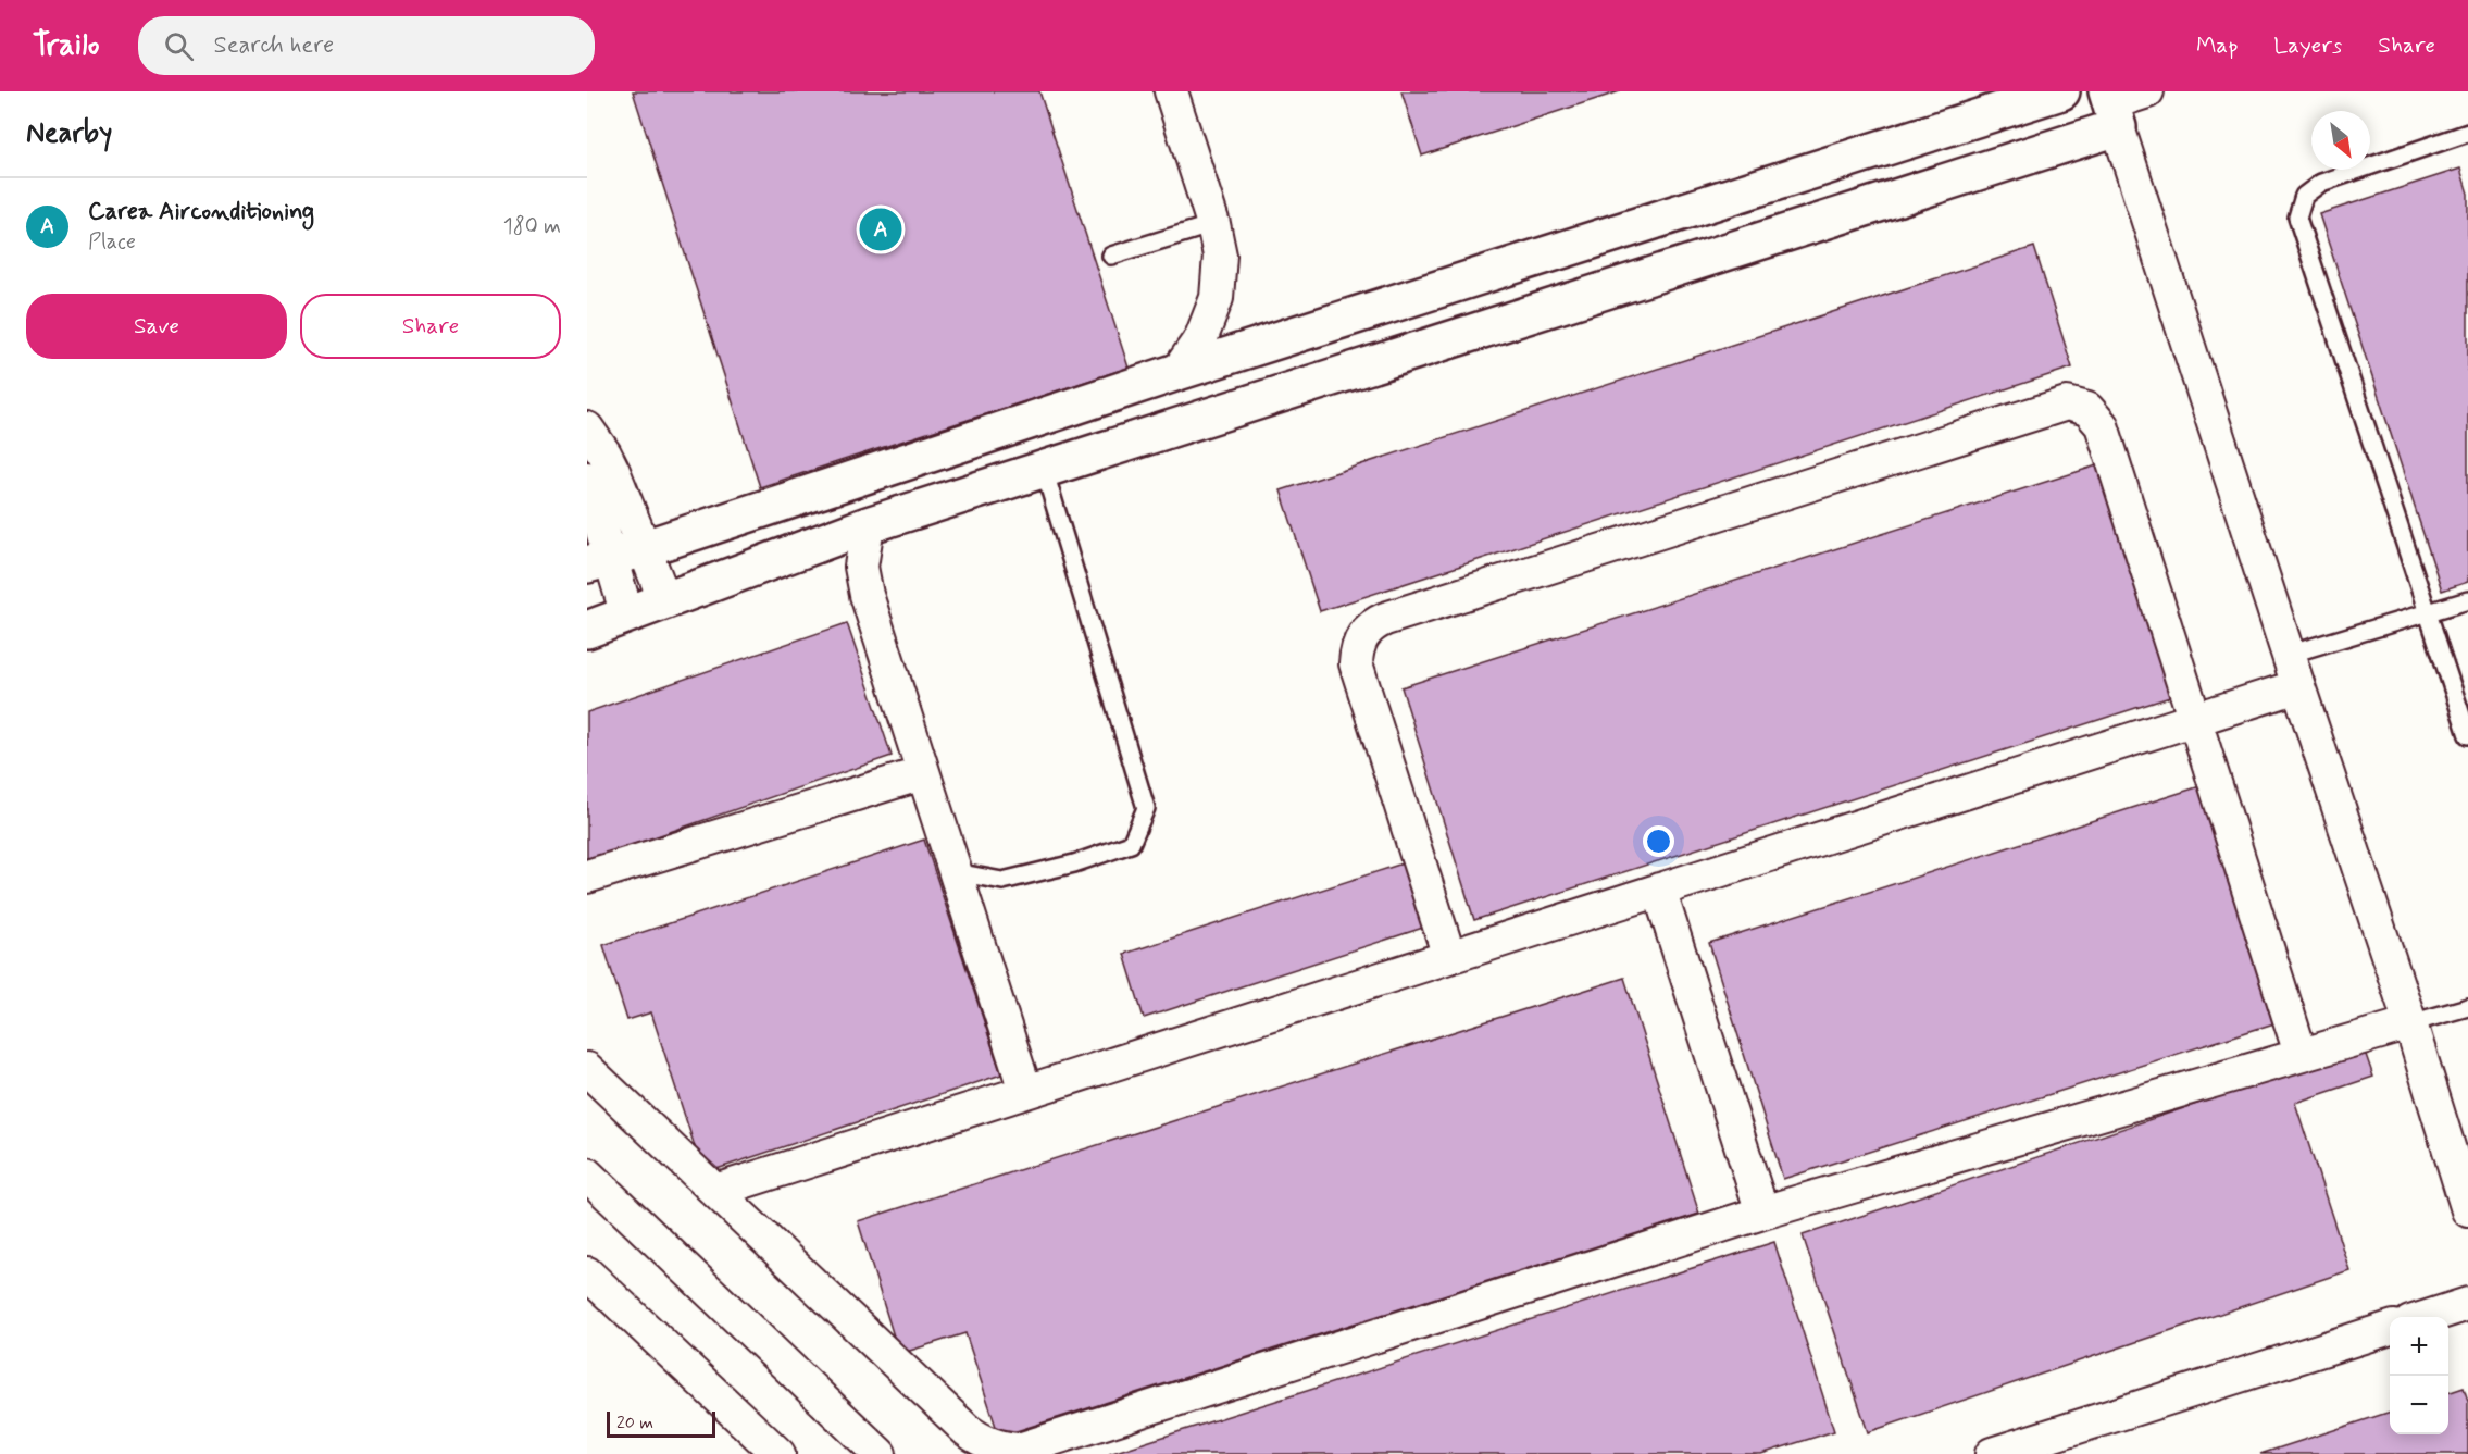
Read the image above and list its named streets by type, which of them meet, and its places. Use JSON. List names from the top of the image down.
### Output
{
  "scale_bar": "20 m",
  "north": "bottom right",
  "page": {
    "header": "Trailo",
    "search": "Search here",
    "nav": ["Map", "Layers", "Share"],
    "heading": "Nearby",
    "list": [
      {
        "mark": "A",
        "name": "Carea Airconditioning",
        "note": "Place",
        "value": "180 m"
      }
    ],
    "pins": "A",
    "buttons": ["Save", "Share"],
    "map_buttons": ["+", "−"],
    "scale": "20 m"
  }
}
